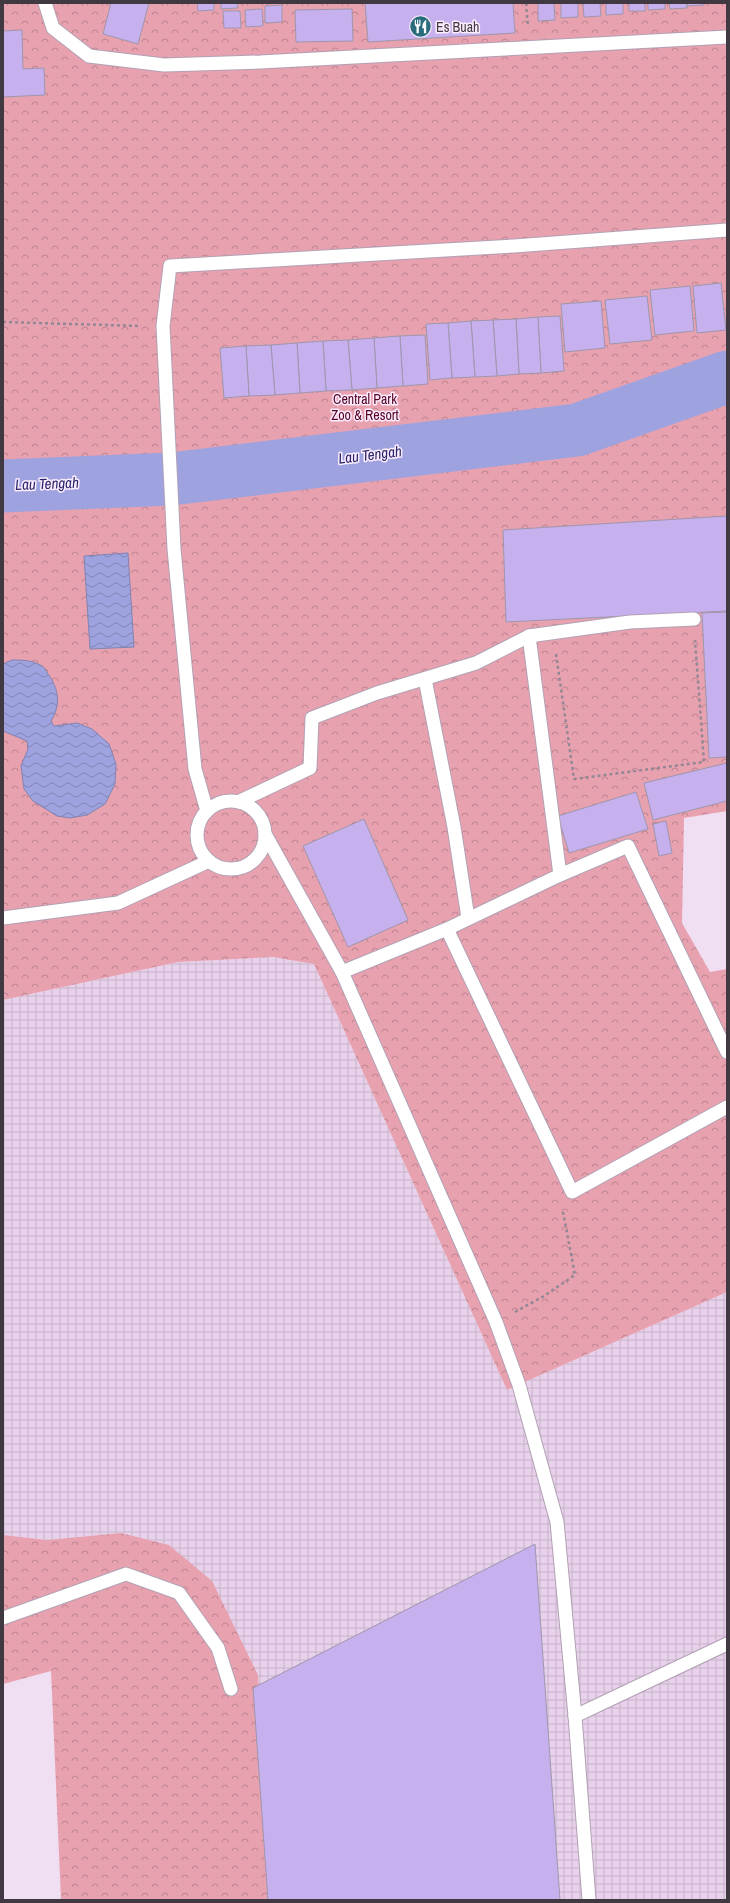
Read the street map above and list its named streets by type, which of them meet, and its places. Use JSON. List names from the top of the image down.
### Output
{
  "water": ["Lau Tengah"],
  "parks": ["Central Park Zoo & Resort"],
  "places": {
    "restaurant": ["Es Buah"]
  }
}
